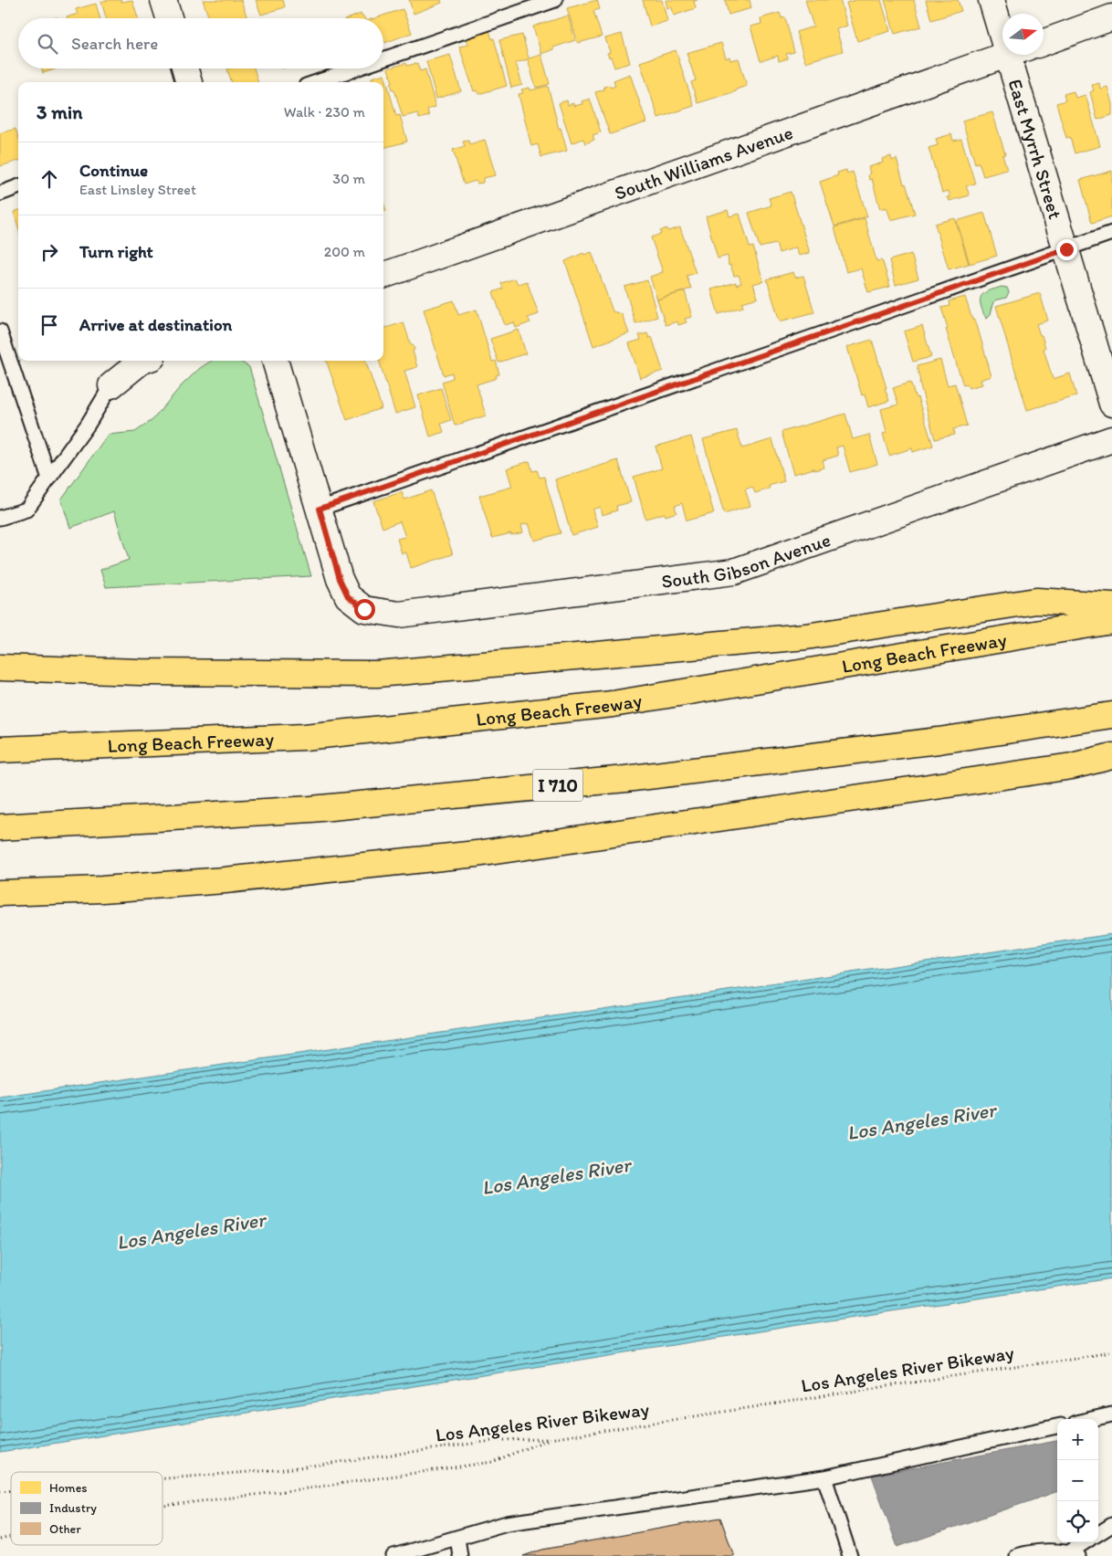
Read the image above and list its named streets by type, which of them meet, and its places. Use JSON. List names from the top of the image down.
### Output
{
  "streets": {
    "highway": ["Long Beach Freeway", "I 710"],
    "street": ["East Myrrh Street", "South Williams Avenue", "South Gibson Avenue"],
    "path": ["Los Angeles River Bikeway"]
  },
  "water": ["Los Angeles River"],
  "legend": ["Homes", "Industry", "Other"],
  "north": "right",
  "page": {
    "search": "Search here",
    "heading": ["3 min", "Walk · 230 m"],
    "list": [
      ["Continue", "East Linsley Street", "30 m"],
      ["Turn right", "200 m"],
      "Arrive at destination"
    ],
    "map_buttons": ["+", "−"]
  }
}
